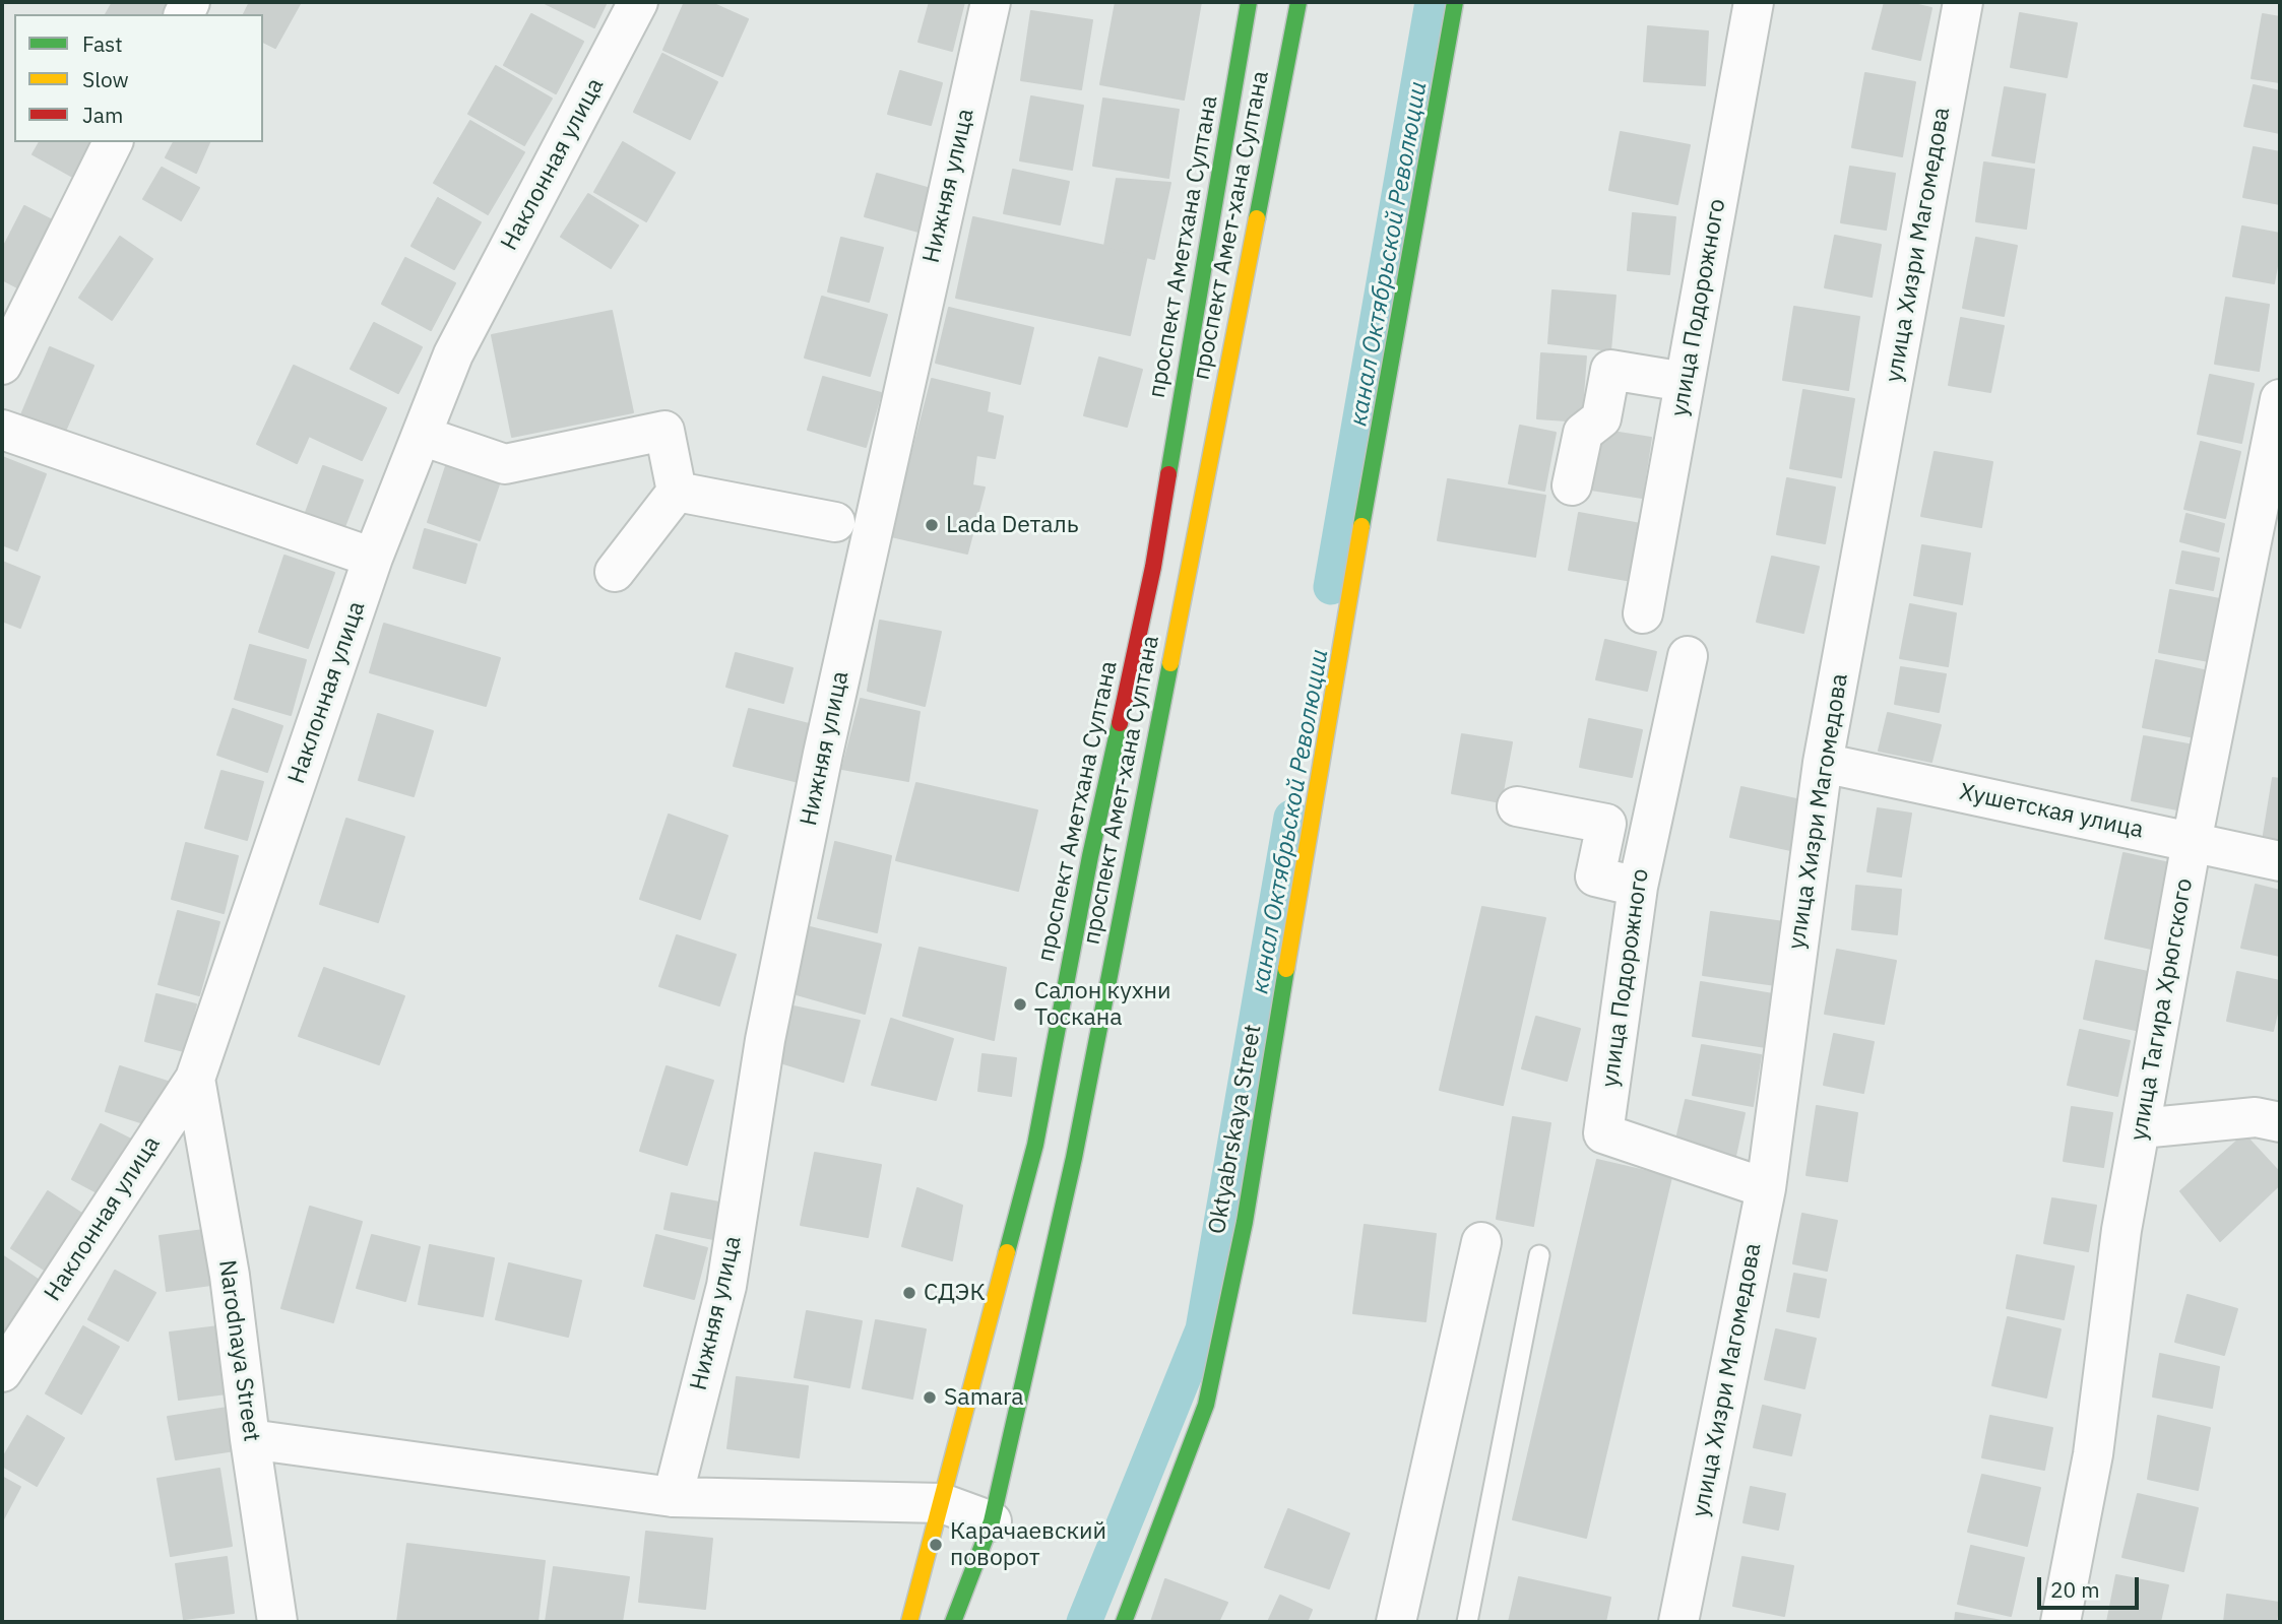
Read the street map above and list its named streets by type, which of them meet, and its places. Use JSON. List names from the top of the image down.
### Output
{
  "streets": {
    "main road": ["проспект Амет-хана Султана", "проспект Аметхана Султана", "Oktyabrskaya Street"],
    "street": [
      "Наклонная улица",
      "Нижняя улица",
      "улица Хизри Магомедова",
      "улица Подорожного",
      "Хушетская улица",
      "улица Тагира Хрюгского",
      "Narodnaya Street"
    ]
  },
  "crossings": [
    ["Наклонная улица", "Narodnaya Street"],
    ["улица Хизри Магомедова", "улица Подорожного"],
    ["улица Хизри Магомедова", "Хушетская улица"],
    ["Хушетская улица", "улица Тагира Хрюгского"]
  ],
  "water": ["канал Октябрьской Революции"],
  "places": [
    "Lada Dеталь",
    "Салон кухни Тоскана",
    "СДЭК",
    "Samara",
    "Карачаевский поворот"
  ],
  "legend": ["Fast", "Slow", "Jam"],
  "scale_bar": "20 m"
}
